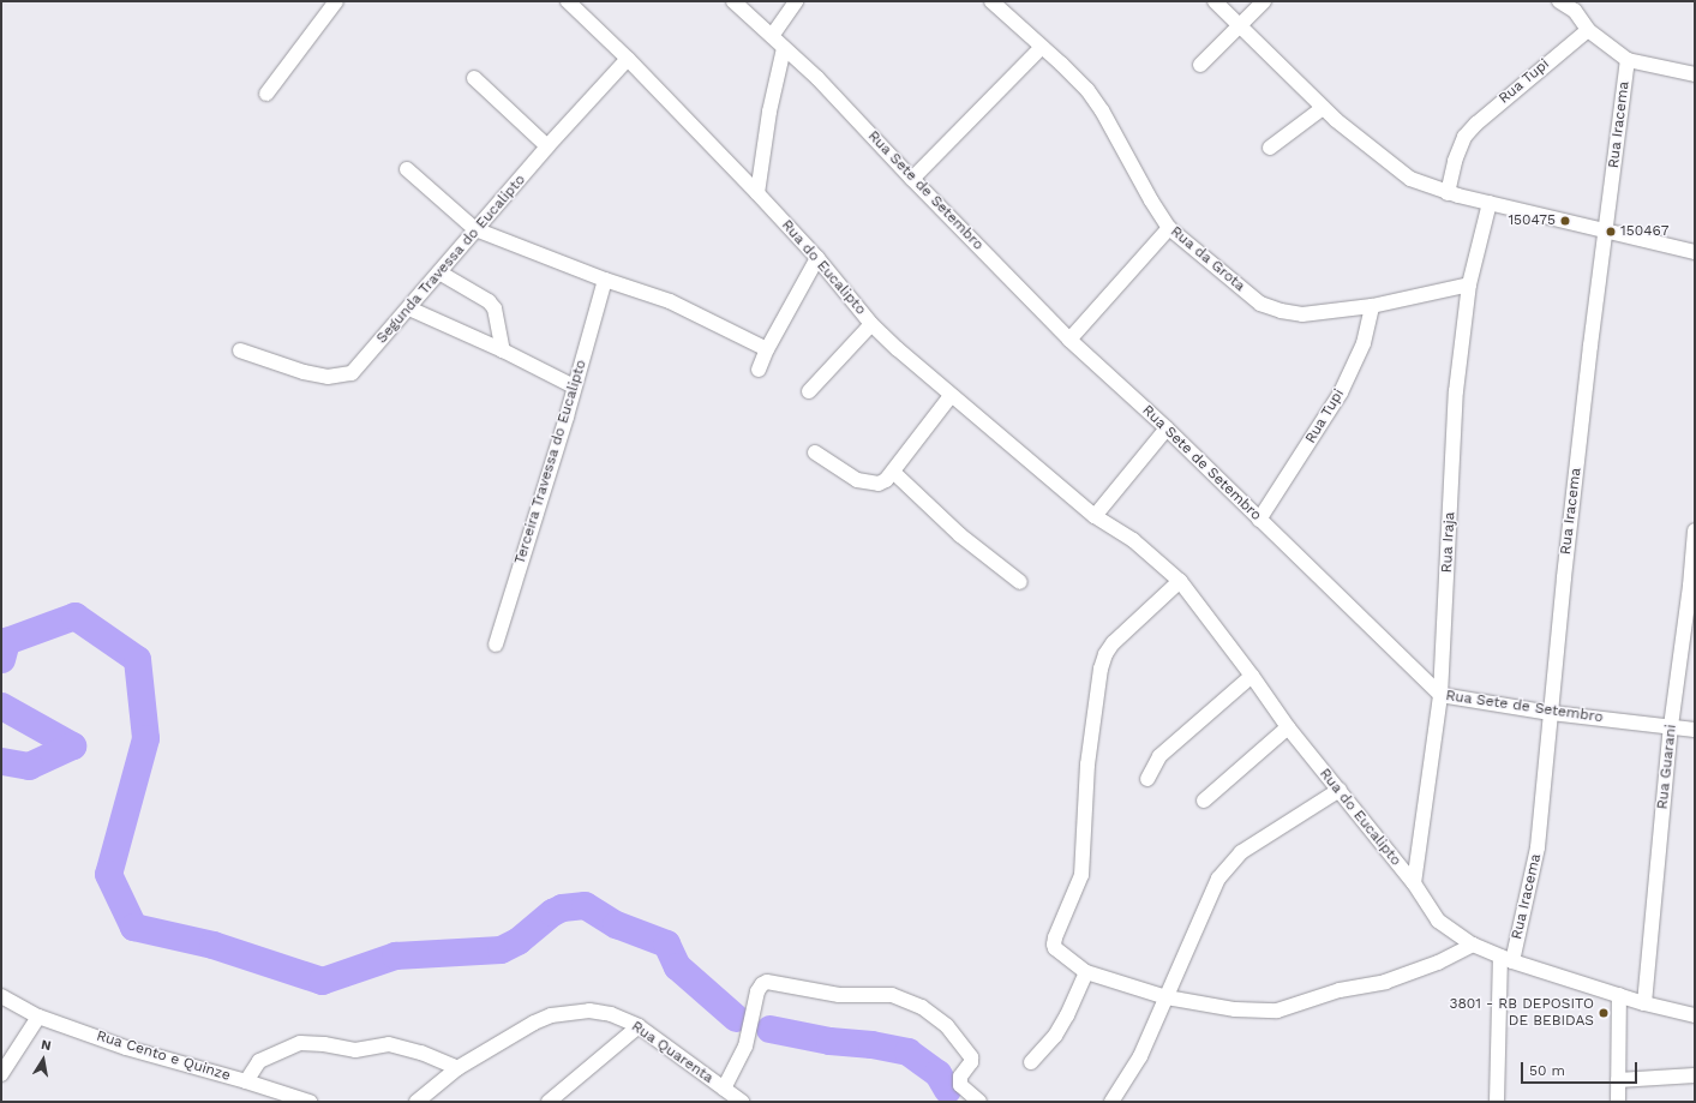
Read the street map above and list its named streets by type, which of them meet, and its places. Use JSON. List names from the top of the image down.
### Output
{
  "streets": {
    "street": [
      "Rua Tupi",
      "Rua Iracema",
      "Rua Sete de Setembro",
      "Segunda Travessa do Eucalipto",
      "Rua da Grota",
      "Rua do Eucalipto",
      "Terceira Travessa do Eucalipto",
      "Rua Iraja",
      "Rua Guarani",
      "Rua Quarenta",
      "Rua Cento e Quinze"
    ]
  },
  "crossings": [
    ["Rua Tupi", "Rua Sete de Setembro"],
    ["Rua Tupi", "Rua da Grota"],
    ["Rua Iracema", "Rua Sete de Setembro"],
    ["Rua Iracema", "Rua do Eucalipto"],
    ["Rua Sete de Setembro", "Rua Iraja"],
    ["Rua Sete de Setembro", "Rua Guarani"],
    ["Segunda Travessa do Eucalipto", "Rua do Eucalipto"],
    ["Rua da Grota", "Rua Iraja"],
    ["Rua do Eucalipto", "Rua Iraja"],
    ["Rua do Eucalipto", "Rua Guarani"],
    ["Rua Quarenta", "Rua Cento e Quinze"]
  ],
  "places": ["150475", "150467", "3801 - RB DEPOSITO DE BEBIDAS"],
  "scale_bar": "50 m",
  "north": "top"
}
